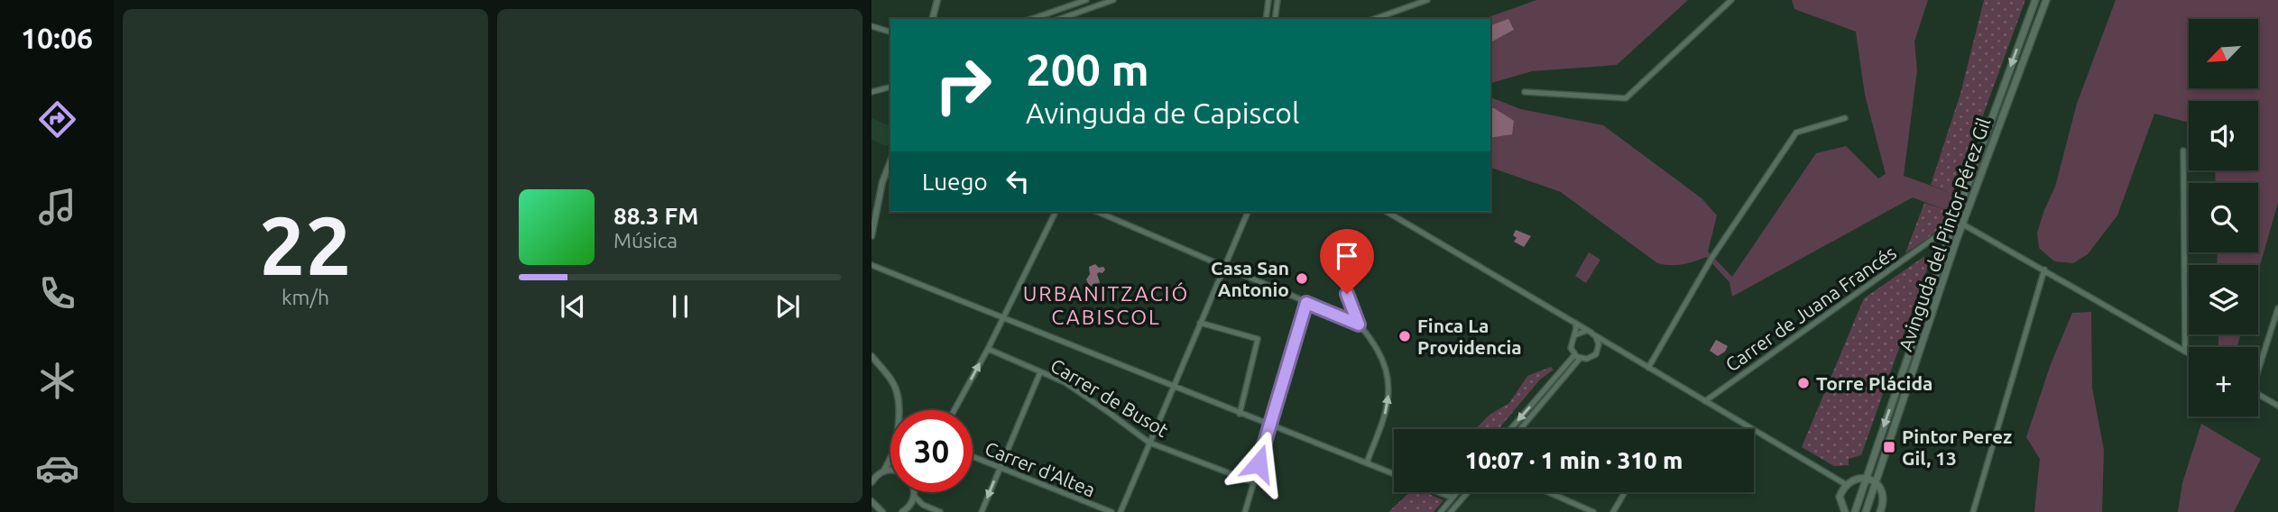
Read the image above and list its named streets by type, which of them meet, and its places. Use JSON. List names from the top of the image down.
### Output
{
  "streets": {
    "main road": ["Avinguda del Pintor Pérez Gil"],
    "street": ["Carrer de Juana Francés", "Carrer de Busot", "Carrer d'Altea"]
  },
  "crossings": [
    ["Avinguda del Pintor Pérez Gil", "Carrer de Juana Francés"]
  ],
  "districts": ["URBANITZACIÓ CABISCOL"],
  "places": {
    "other": ["Casa San Antonio", "Finca La Providencia", "Torre Plácida"],
    "transit": ["Pintor Perez Gil, 13"]
  },
  "north": "bottom left",
  "page": {
    "tabs": "10:06",
    "tile": ["22", "km/h"],
    "map_buttons": "+",
    "turn": ["200 m", "Avinguda de Capiscol"],
    "then": "Luego",
    "song": ["88.3 FM", "Música"],
    "limit": "30",
    "trip": "10:07 · 1 min · 310 m"
  }
}
